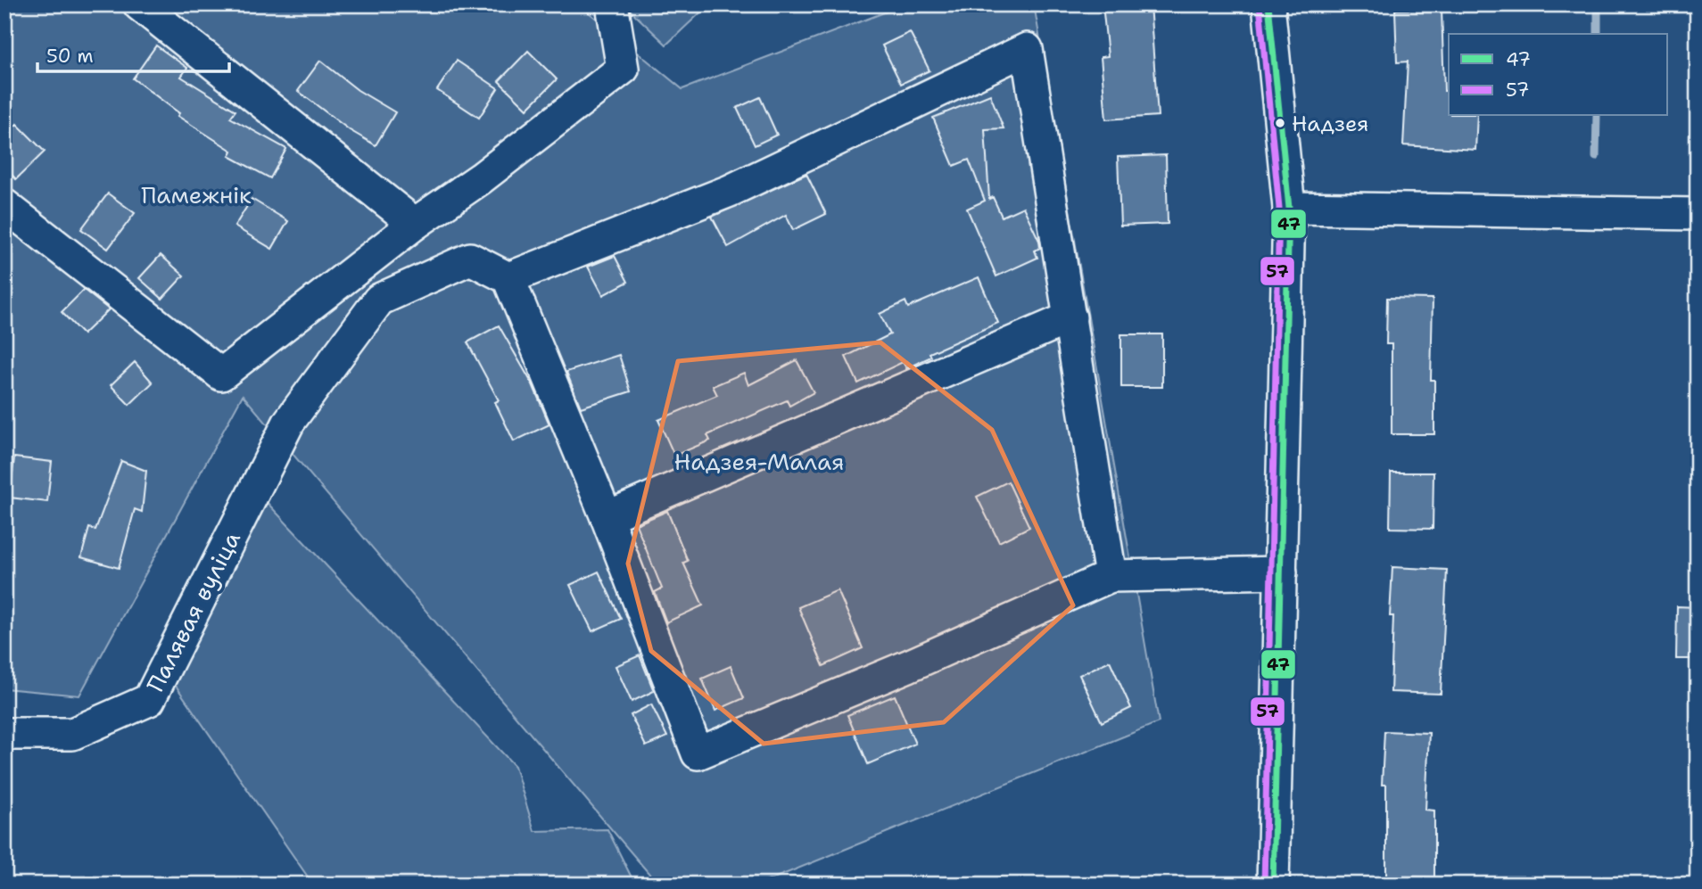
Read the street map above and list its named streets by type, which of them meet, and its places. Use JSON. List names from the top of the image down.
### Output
{
  "streets": {
    "street": ["Палявая вуліца"]
  },
  "parks": ["Памежнік", "Надзея-Малая"],
  "places": ["Надзея"],
  "lines": ["transit line 47", "transit line 57"],
  "legend": ["47", "57"],
  "scale_bar": "50 m"
}
